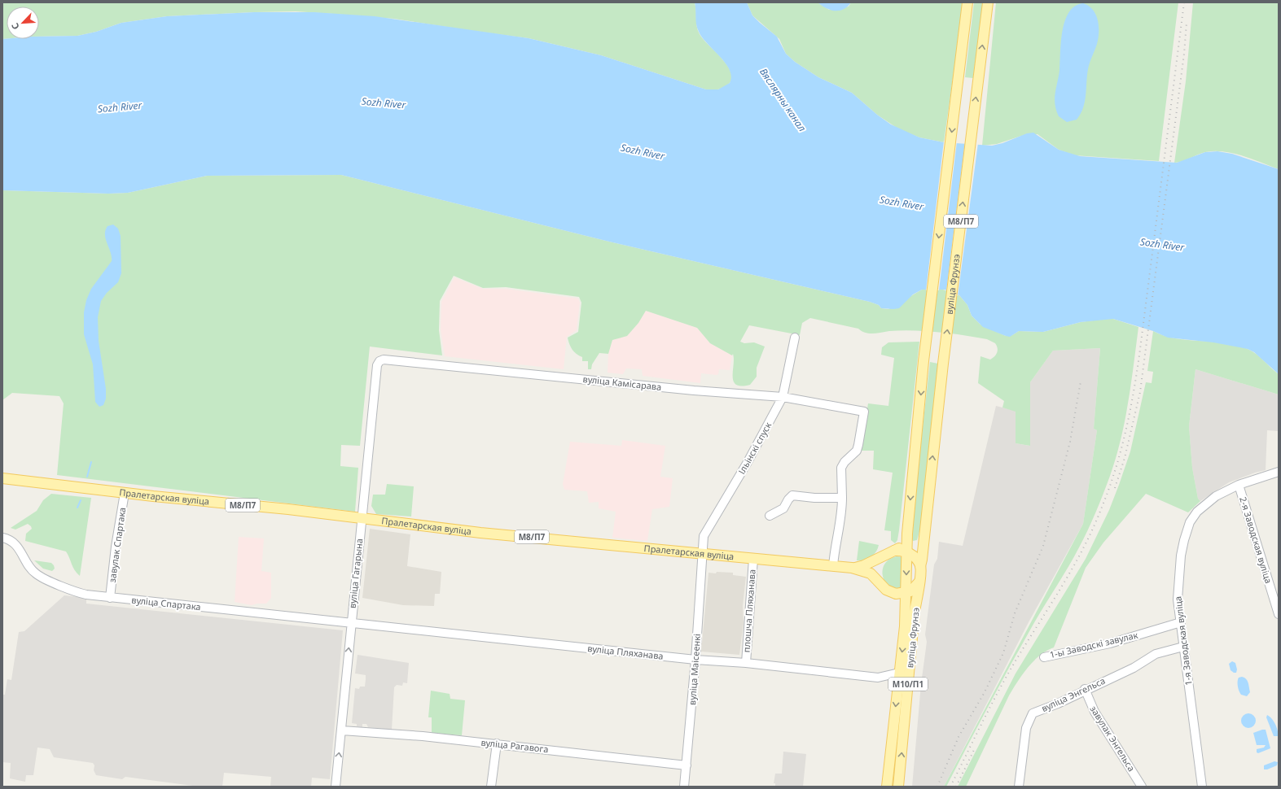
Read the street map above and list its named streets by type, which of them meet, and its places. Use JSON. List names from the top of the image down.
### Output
{
  "streets": {
    "main road": [
      "М8/П7",
      "вуліца Фрунзэ",
      "Пралетарская вуліца",
      "М10/П1"
    ],
    "street": [
      "вуліца Камісарава",
      "Ільінскі спуск",
      "2-я Заводская вуліца",
      "завулак Спартака",
      "вуліца Гагарына",
      "вуліца Спартака",
      "плошча Пляханава",
      "1-я Заводская вуліца",
      "1-ы Заводскі завулак",
      "вуліца Пляханава",
      "вуліца Маісеенкі",
      "вуліца Энгельса",
      "завулак Энгельса",
      "вуліца Рагавога"
    ]
  },
  "crossings": [
    ["М8/П7", "вуліца Фрунзэ"],
    ["М8/П7", "Пралетарская вуліца"],
    ["вуліца Фрунзэ", "Пралетарская вуліца"],
    ["вуліца Фрунзэ", "вуліца Пляханава"],
    ["вуліца Камісарава", "Ільінскі спуск"],
    ["вуліца Камісарава", "вуліца Гагарына"],
    ["Ільінскі спуск", "Пралетарская вуліца"],
    ["Ільінскі спуск", "вуліца Маісеенкі"],
    ["Пралетарская вуліца", "завулак Спартака"],
    ["Пралетарская вуліца", "вуліца Гагарына"],
    ["Пралетарская вуліца", "плошча Пляханава"],
    ["Пралетарская вуліца", "вуліца Маісеенкі"],
    ["2-я Заводская вуліца", "1-я Заводская вуліца"],
    ["завулак Спартака", "вуліца Спартака"],
    ["вуліца Гагарына", "вуліца Спартака"],
    ["вуліца Гагарына", "вуліца Пляханава"],
    ["вуліца Гагарына", "вуліца Рагавога"],
    ["вуліца Спартака", "вуліца Пляханава"],
    ["плошча Пляханава", "вуліца Пляханава"],
    ["1-я Заводская вуліца", "1-ы Заводскі завулак"],
    ["1-я Заводская вуліца", "вуліца Энгельса"],
    ["вуліца Пляханава", "вуліца Маісеенкі"],
    ["вуліца Маісеенкі", "вуліца Рагавога"],
    ["вуліца Энгельса", "завулак Энгельса"]
  ],
  "one_way": ["вуліца Гагарына"],
  "water": ["Вяслярны канал", "Sozh River"],
  "north": "bottom left"
}
